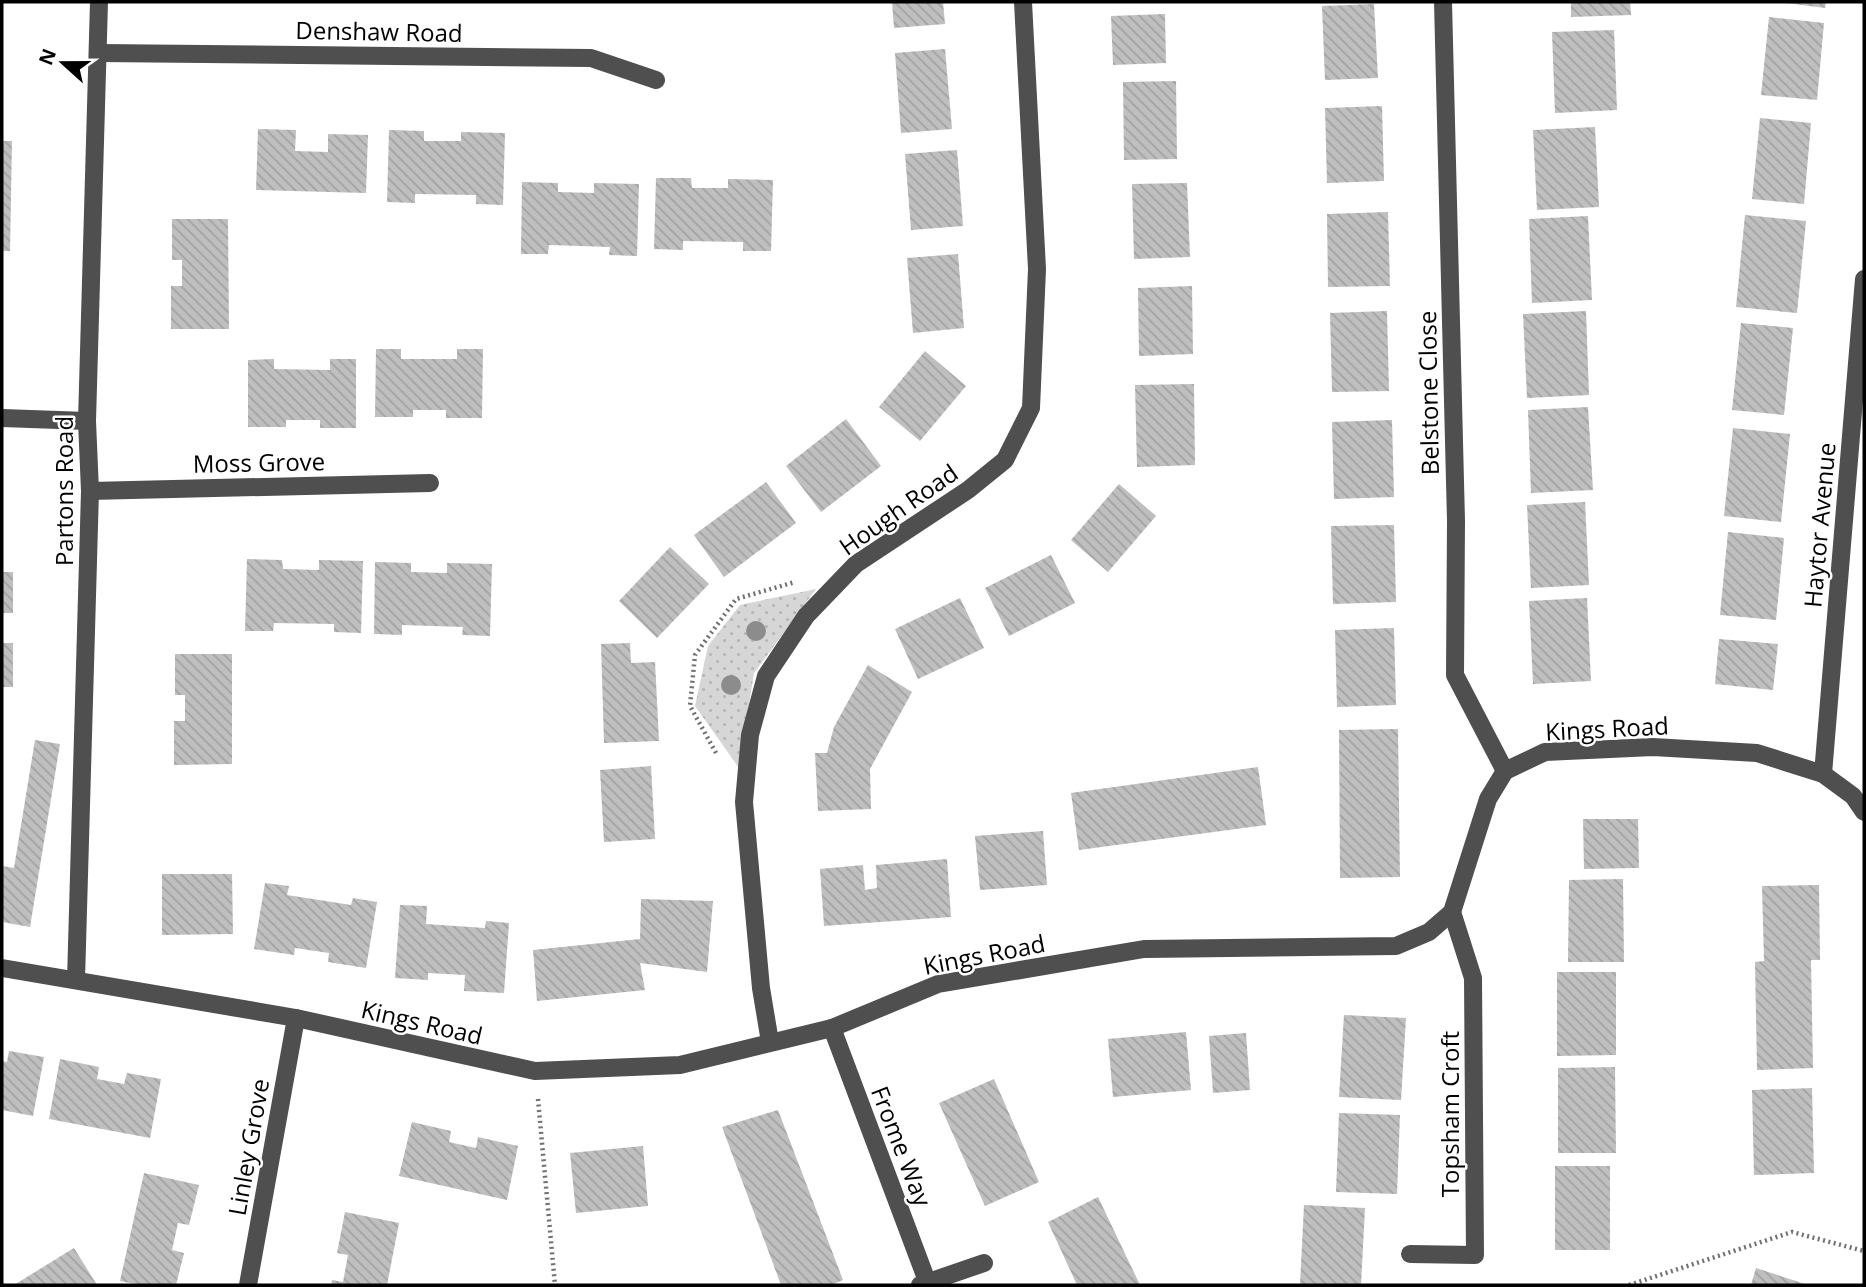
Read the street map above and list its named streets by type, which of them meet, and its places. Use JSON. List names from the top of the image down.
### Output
{
  "streets": {
    "street": [
      "Denshaw Road",
      "Belstone Close",
      "Moss Grove",
      "Partons Road",
      "Hough Road",
      "Haytor Avenue",
      "Kings Road",
      "Topsham Croft",
      "Frome Way",
      "Linley Grove"
    ]
  },
  "crossings": [
    ["Denshaw Road", "Partons Road"],
    ["Belstone Close", "Kings Road"],
    ["Moss Grove", "Partons Road"],
    ["Partons Road", "Kings Road"],
    ["Hough Road", "Kings Road"],
    ["Haytor Avenue", "Kings Road"],
    ["Kings Road", "Topsham Croft"],
    ["Kings Road", "Frome Way"],
    ["Kings Road", "Linley Grove"]
  ],
  "north": "left"
}
